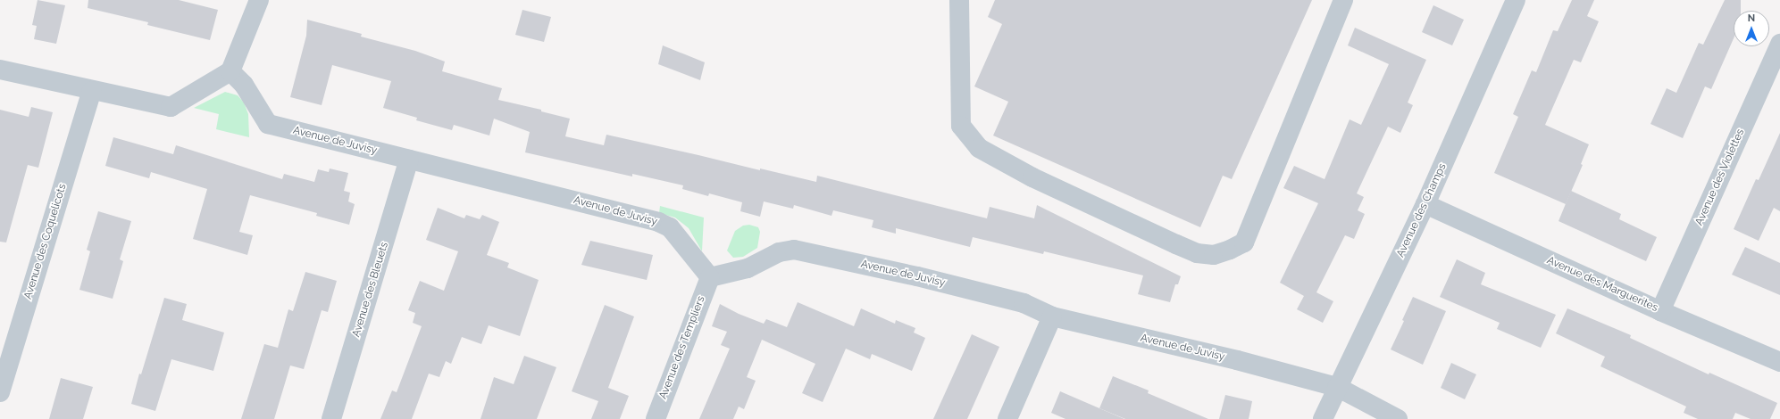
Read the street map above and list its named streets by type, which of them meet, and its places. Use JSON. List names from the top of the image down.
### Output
{
  "streets": {
    "street": [
      "Avenue de Juvisy",
      "Avenue des Violettes",
      "Avenue des Champs",
      "Avenue des Coquelicots",
      "Avenue des Marguerites",
      "Avenue des Bleuets",
      "Avenue des Templiers"
    ]
  },
  "crossings": [
    ["Avenue de Juvisy", "Avenue des Champs"],
    ["Avenue de Juvisy", "Avenue des Bleuets"],
    ["Avenue de Juvisy", "Avenue des Templiers"],
    ["Avenue des Violettes", "Avenue des Marguerites"],
    ["Avenue des Champs", "Avenue des Marguerites"]
  ],
  "north": "top"
}
